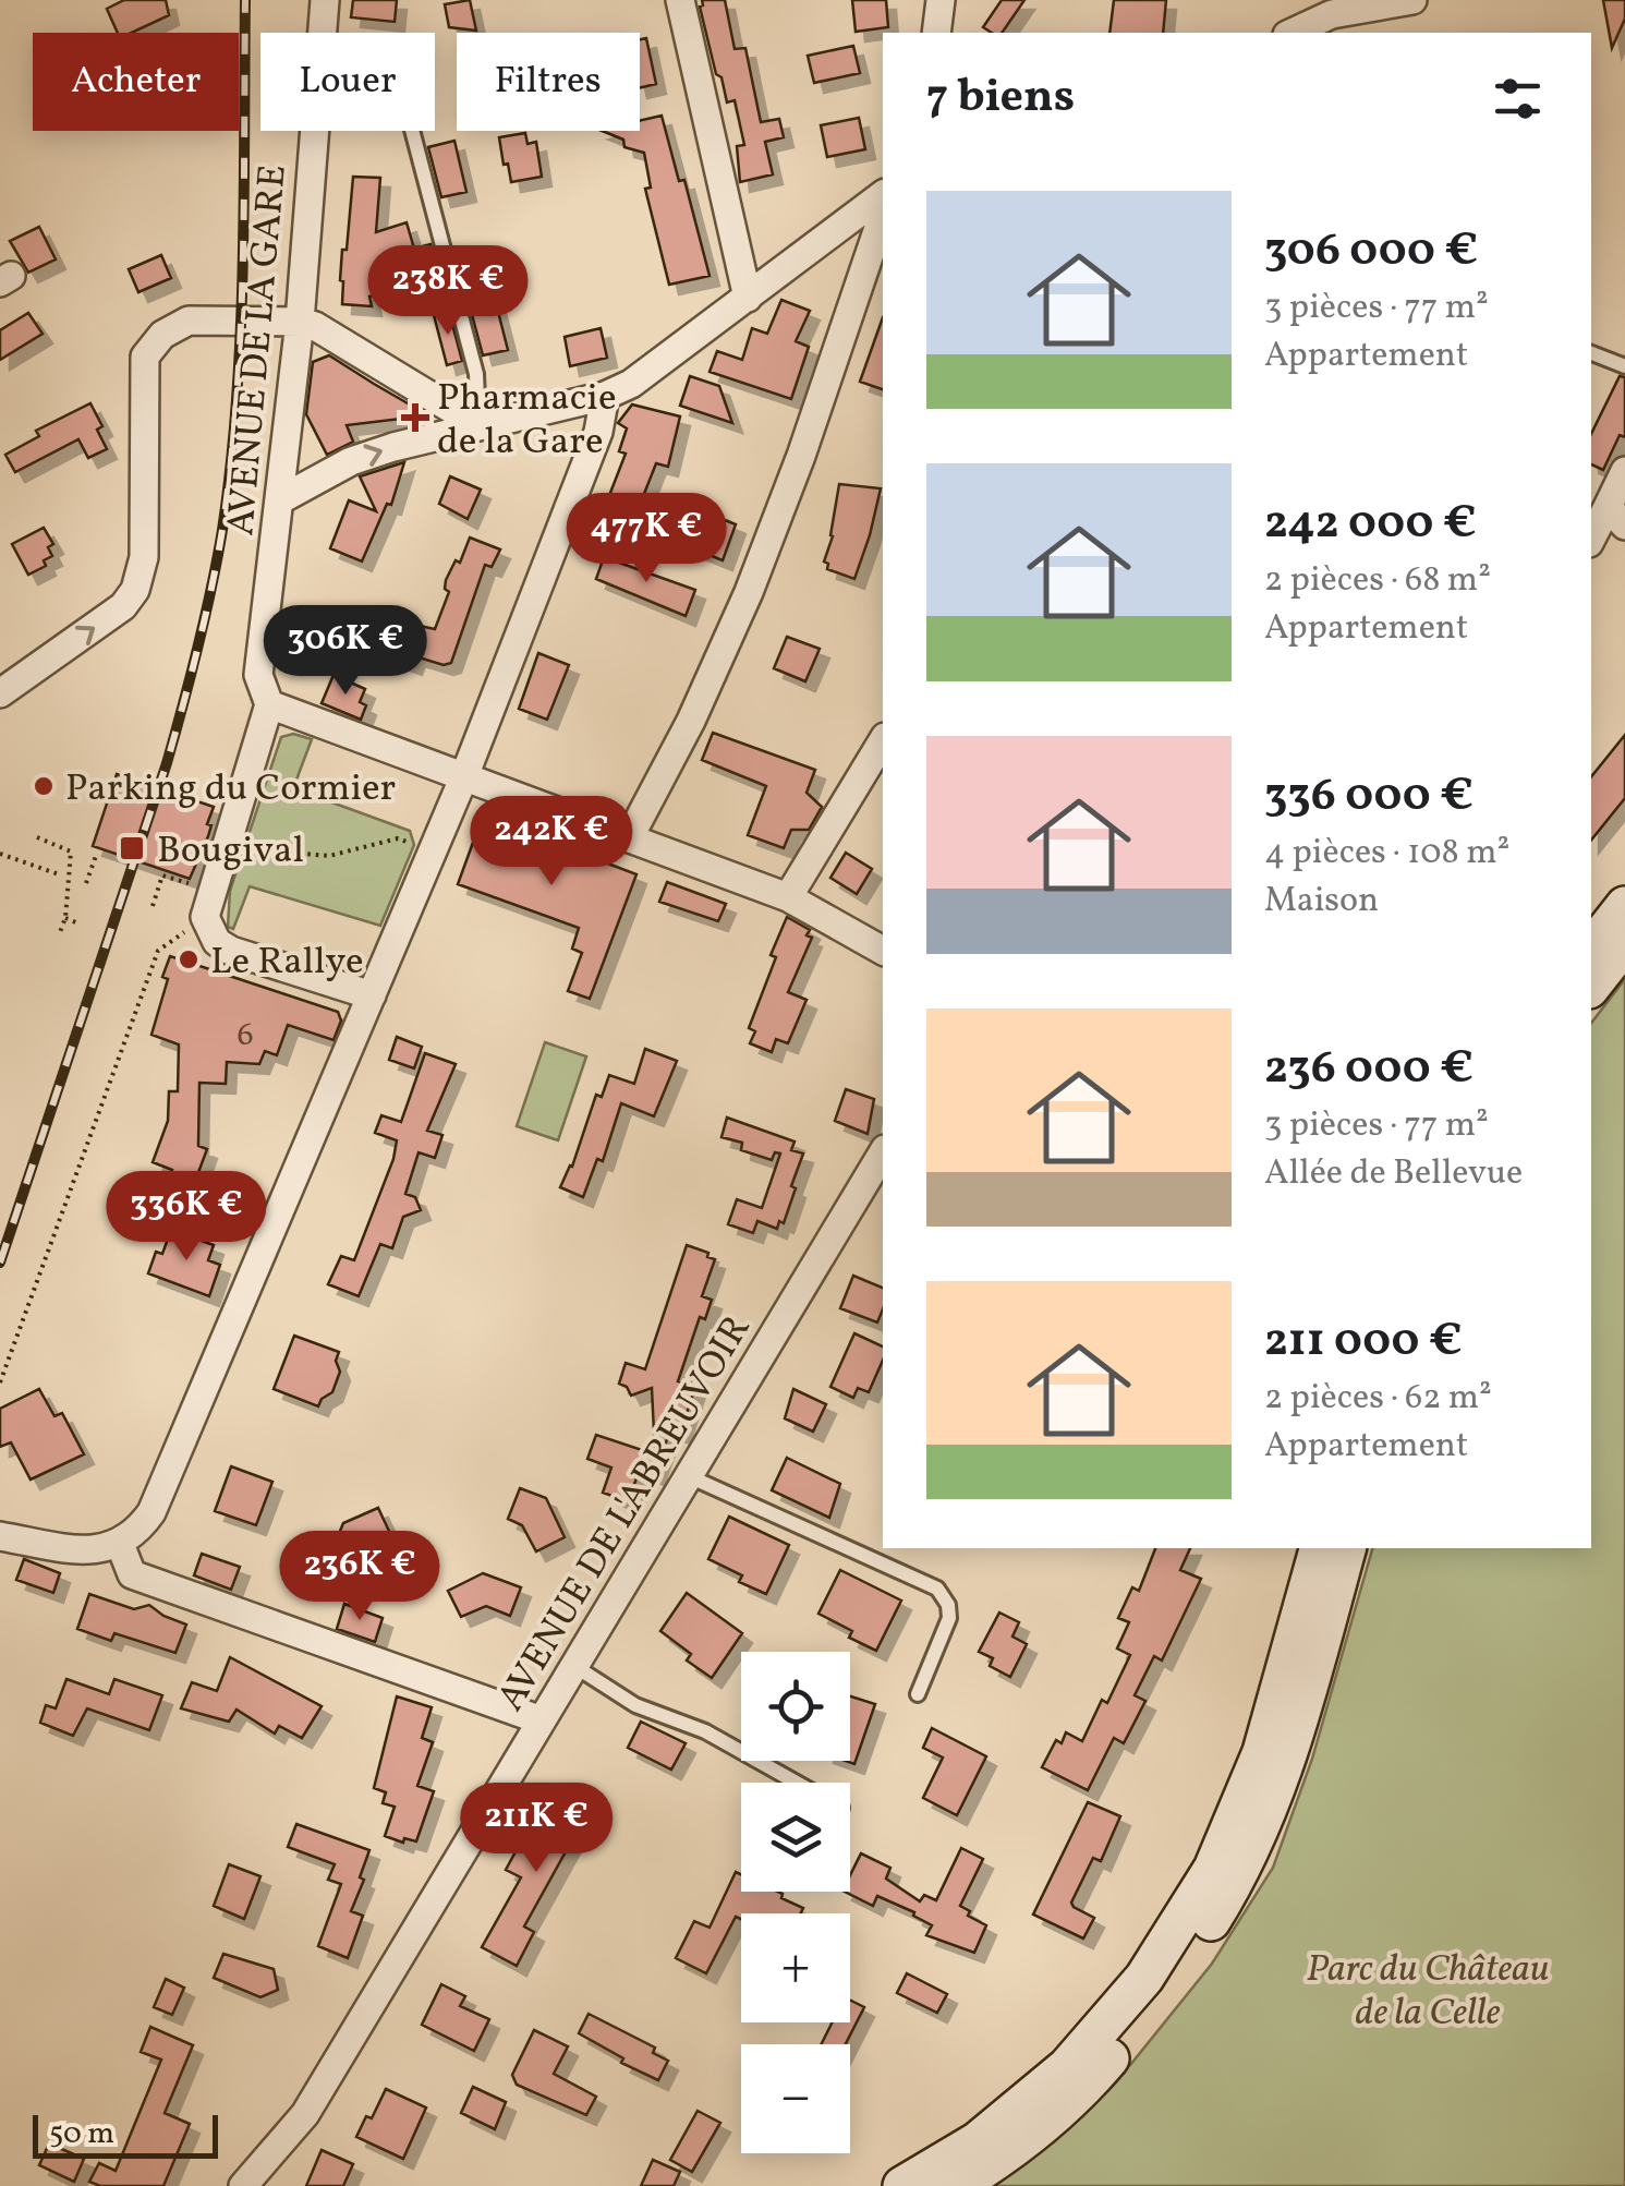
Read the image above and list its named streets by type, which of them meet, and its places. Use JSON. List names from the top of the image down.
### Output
{
  "streets": {
    "street": ["AVENUE DE LA GARE", "AVENUE DE L'ABREUVOIR"]
  },
  "parks": ["Parc du Château de la Celle"],
  "places": {
    "health": ["Pharmacie de la Gare"],
    "other": ["Parking du Cormier", "Le Rallye"],
    "transit": ["Bougival"]
  },
  "house_numbers": ["6"],
  "scale_bar": "50 m",
  "page": {
    "chip": ["Acheter", "Louer", "Filtres"],
    "heading": "7 biens",
    "list": [
      {
        "name": "306 000 €",
        "note": "3 pièces · 77 m² · Appartement"
      },
      {
        "name": "242 000 €",
        "note": "2 pièces · 68 m² · Appartement"
      },
      {
        "name": "336 000 €",
        "note": "4 pièces · 108 m² · Maison"
      },
      {
        "name": "236 000 €",
        "note": "3 pièces · 77 m² · Allée de Bellevue"
      },
      {
        "name": "211 000 €",
        "note": "2 pièces · 62 m² · Appartement"
      }
    ],
    "price": [
      "238K €",
      "477K €",
      "306K €",
      "242K €",
      "336K €",
      "236K €",
      "211K €"
    ],
    "map_buttons": ["+", "−"],
    "scale": "50 m"
  }
}
